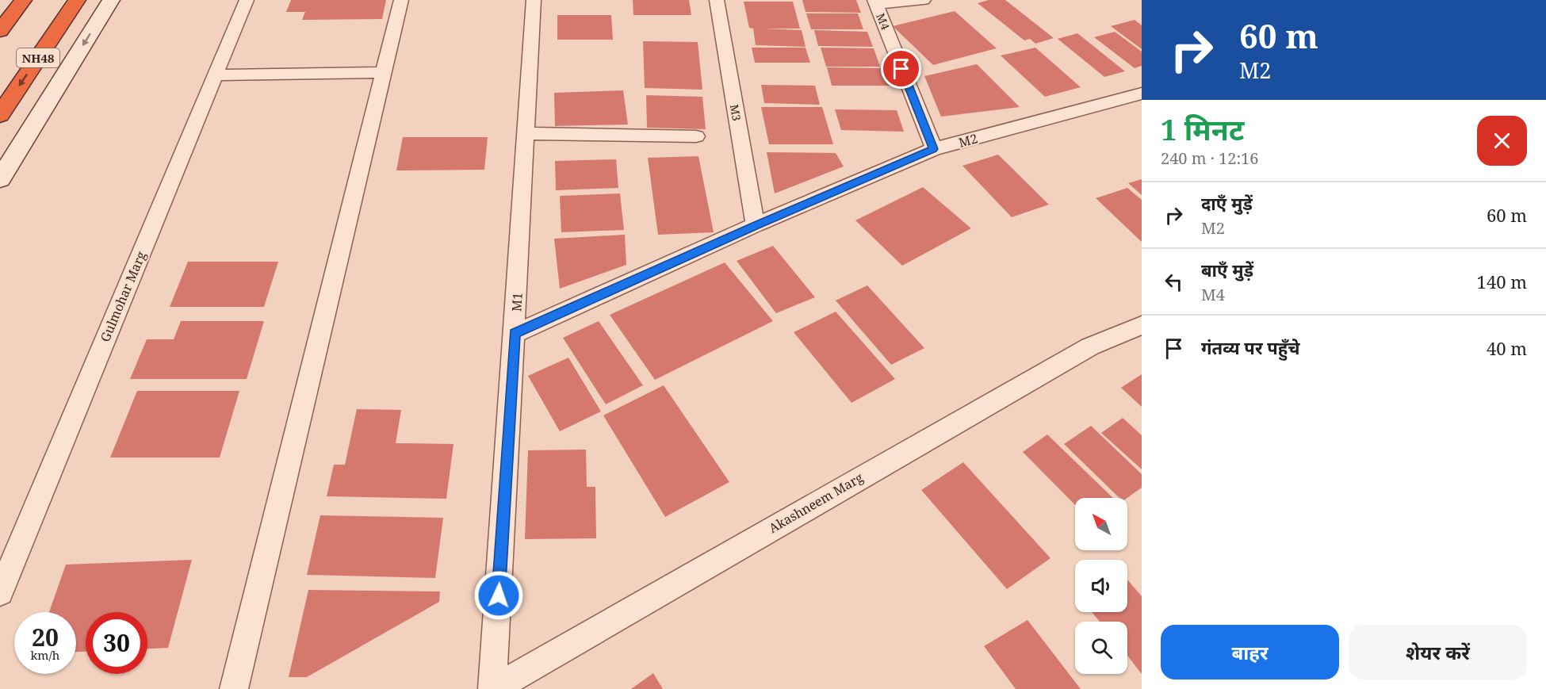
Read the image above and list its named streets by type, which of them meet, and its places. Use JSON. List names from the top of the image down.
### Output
{
  "streets": {
    "highway": ["NH48"],
    "street": [
      "M4",
      "M3",
      "M2",
      "Gulmohar Marg",
      "M1",
      "Akashneem Marg"
    ]
  },
  "crossings": [
    ["M4", "M2"],
    ["M3", "M2"],
    ["M2", "M1"],
    ["M1", "Akashneem Marg"]
  ],
  "north": "top left",
  "page": {
    "turn": ["60 m", "M2"],
    "heading": ["1 मिनट", "240 m · 12:16"],
    "list": [
      {
        "name": "दाएँ मुड़ें",
        "note": "M2",
        "value": "60 m"
      },
      {
        "name": "बाएँ मुड़ें",
        "note": "M4",
        "value": "140 m"
      },
      {
        "name": "गंतव्य पर पहुँचे",
        "value": "40 m"
      }
    ],
    "speed": "20 km/h",
    "limit": "30",
    "buttons": ["बाहर", "शेयर करें"]
  }
}
